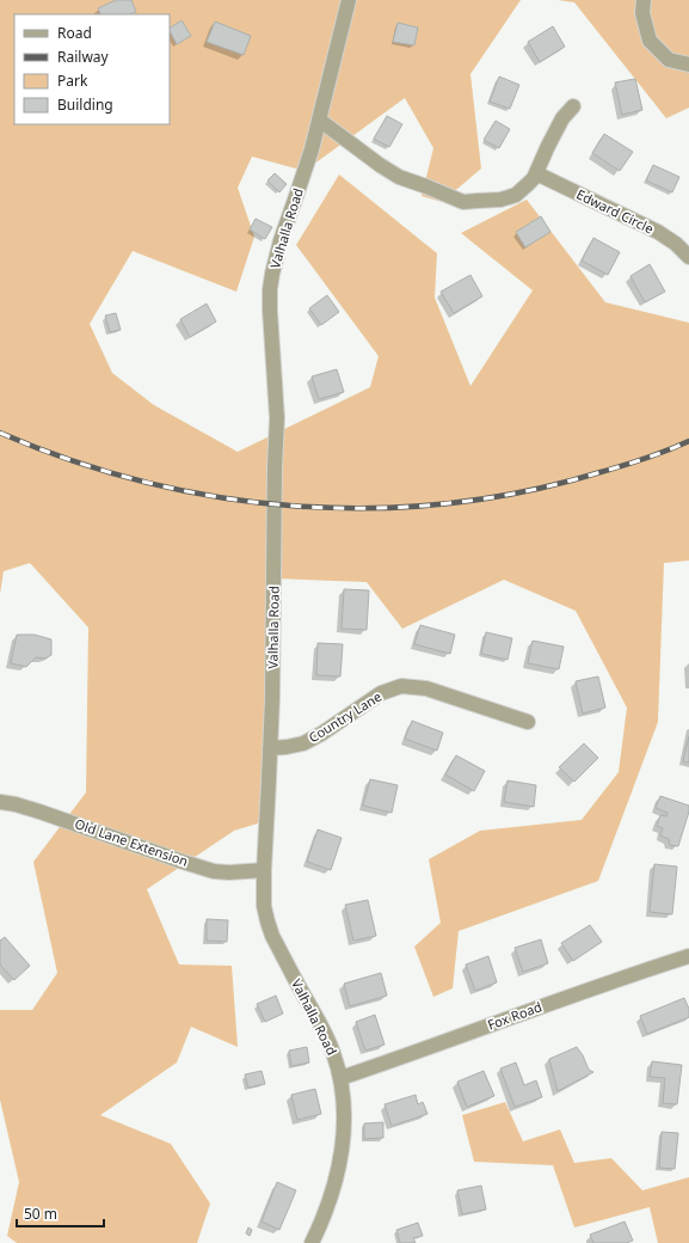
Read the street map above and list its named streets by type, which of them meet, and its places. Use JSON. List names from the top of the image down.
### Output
{
  "streets": {
    "street": [
      "Edward Circle",
      "Valhalla Road",
      "Country Lane",
      "Old Lane Extension",
      "Fox Road"
    ]
  },
  "crossings": [
    ["Valhalla Road", "Country Lane"],
    ["Valhalla Road", "Old Lane Extension"],
    ["Valhalla Road", "Fox Road"]
  ],
  "legend": [
    "Road",
    "Railway",
    "Park",
    "Building"
  ],
  "scale_bar": "50 m"
}
